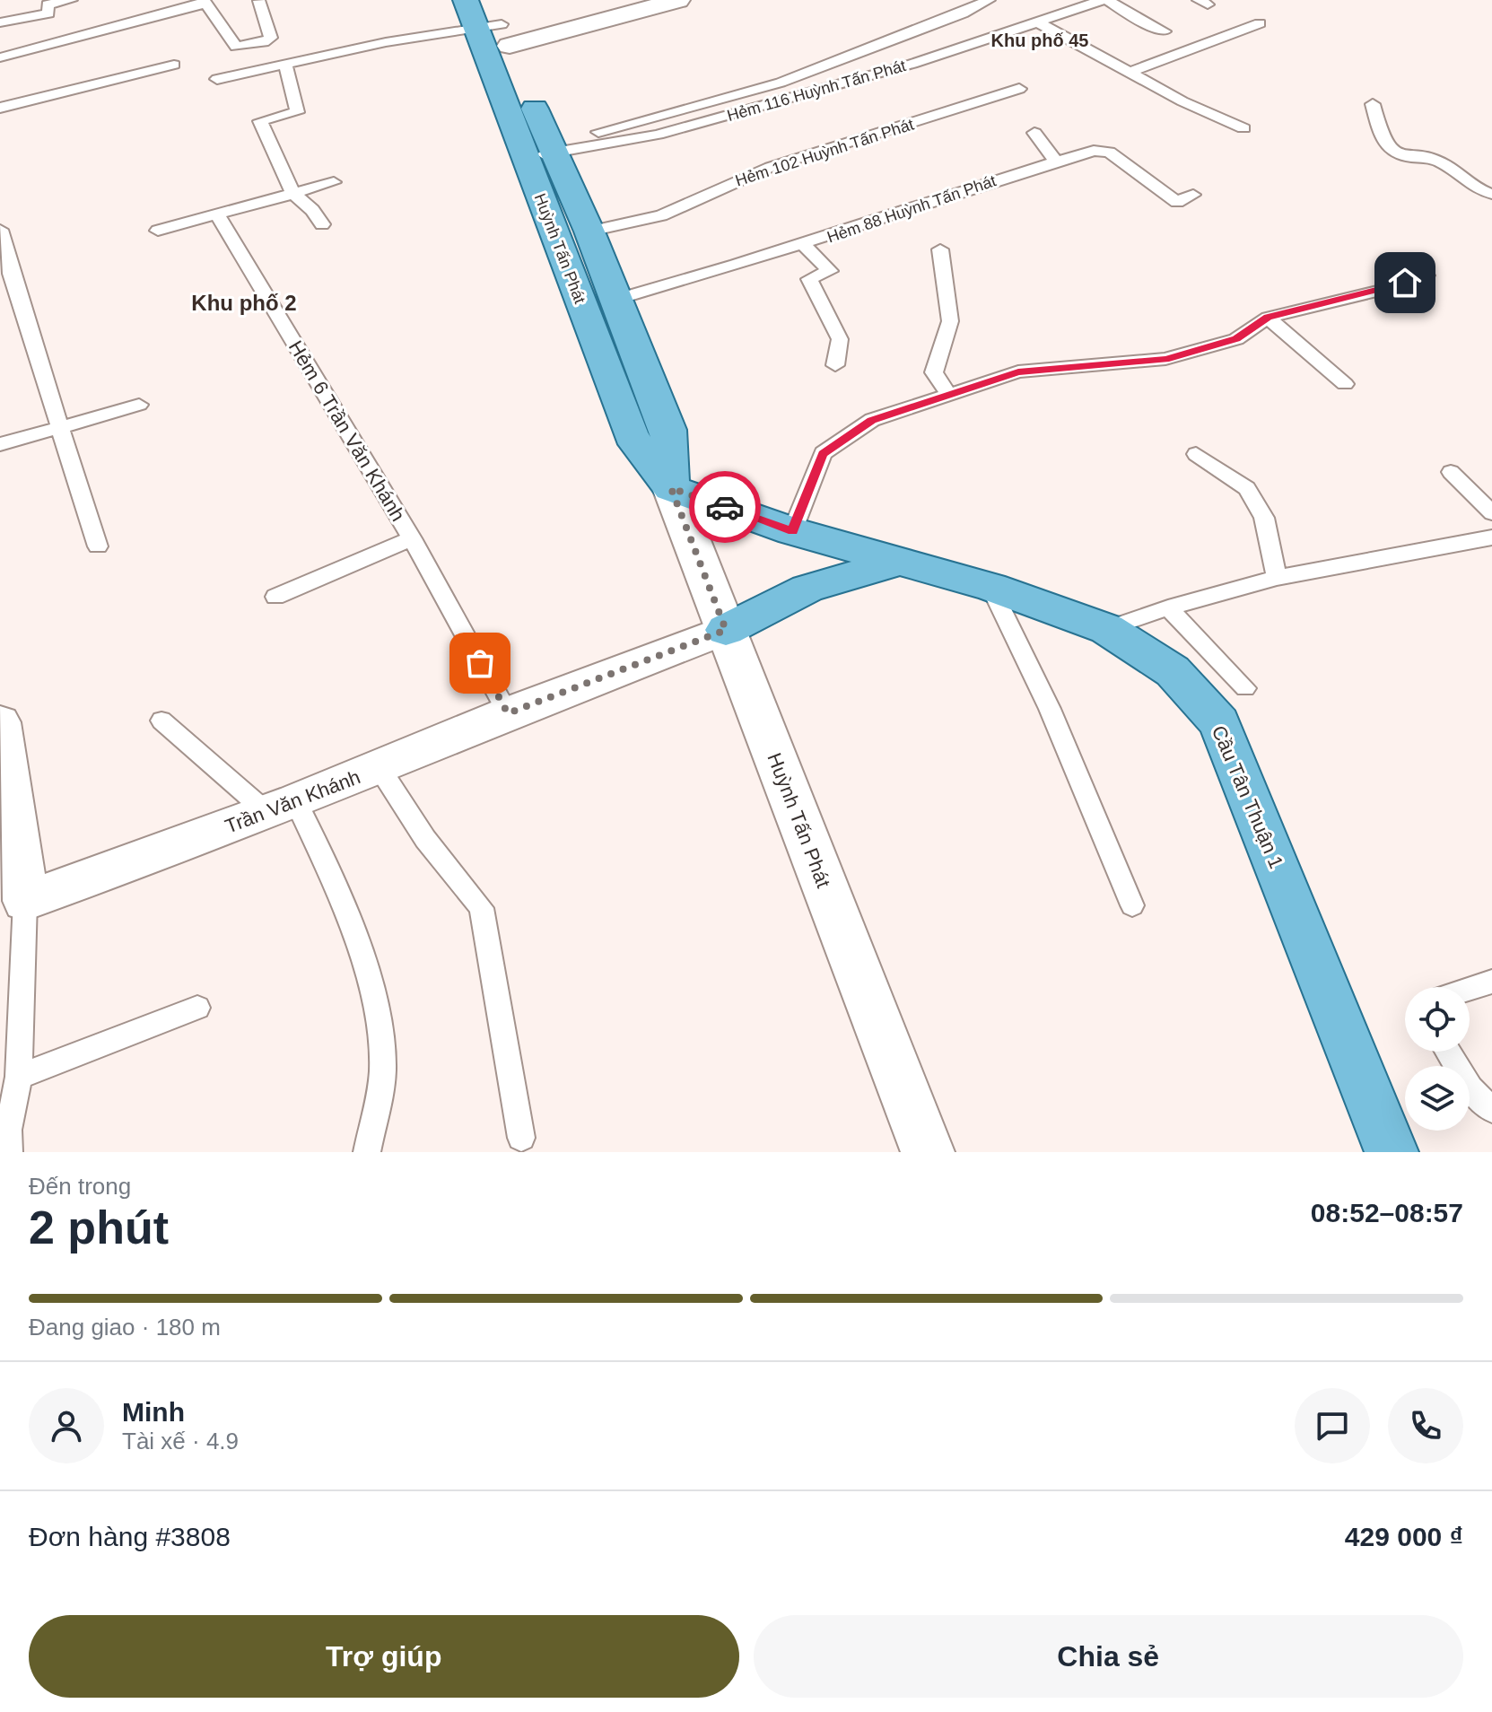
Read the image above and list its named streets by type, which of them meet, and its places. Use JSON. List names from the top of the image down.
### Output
{
  "streets": {
    "main road": ["Huỳnh Tấn Phát", "Cầu Tân Thuận 1"],
    "street": ["Trần Văn Khánh"],
    "lane": [
      "Hẻm 116 Huỳnh Tấn Phát",
      "Hẻm 102 Huỳnh Tấn Phát",
      "Hẻm 88 Huỳnh Tấn Phát",
      "Hẻm 6 Trần Văn Khánh"
    ]
  },
  "crossings": [
    ["Hẻm 116 Huỳnh Tấn Phát", "Huỳnh Tấn Phát"],
    ["Hẻm 102 Huỳnh Tấn Phát", "Huỳnh Tấn Phát"],
    ["Hẻm 88 Huỳnh Tấn Phát", "Huỳnh Tấn Phát"],
    ["Huỳnh Tấn Phát", "Cầu Tân Thuận 1"],
    ["Huỳnh Tấn Phát", "Trần Văn Khánh"],
    ["Hẻm 6 Trần Văn Khánh", "Trần Văn Khánh"]
  ],
  "districts": ["Khu phố 45", "Khu phố 2"],
  "page": {
    "heading": ["2 phút", "Đến trong", "08:52–08:57"],
    "panel": [
      "Minh",
      "Tài xế · 4.9",
      "Đơn hàng #3808",
      "429 000 ₫"
    ],
    "bar": "Đang giao · 180 m",
    "buttons": ["Trợ giúp", "Chia sẻ"]
  }
}
